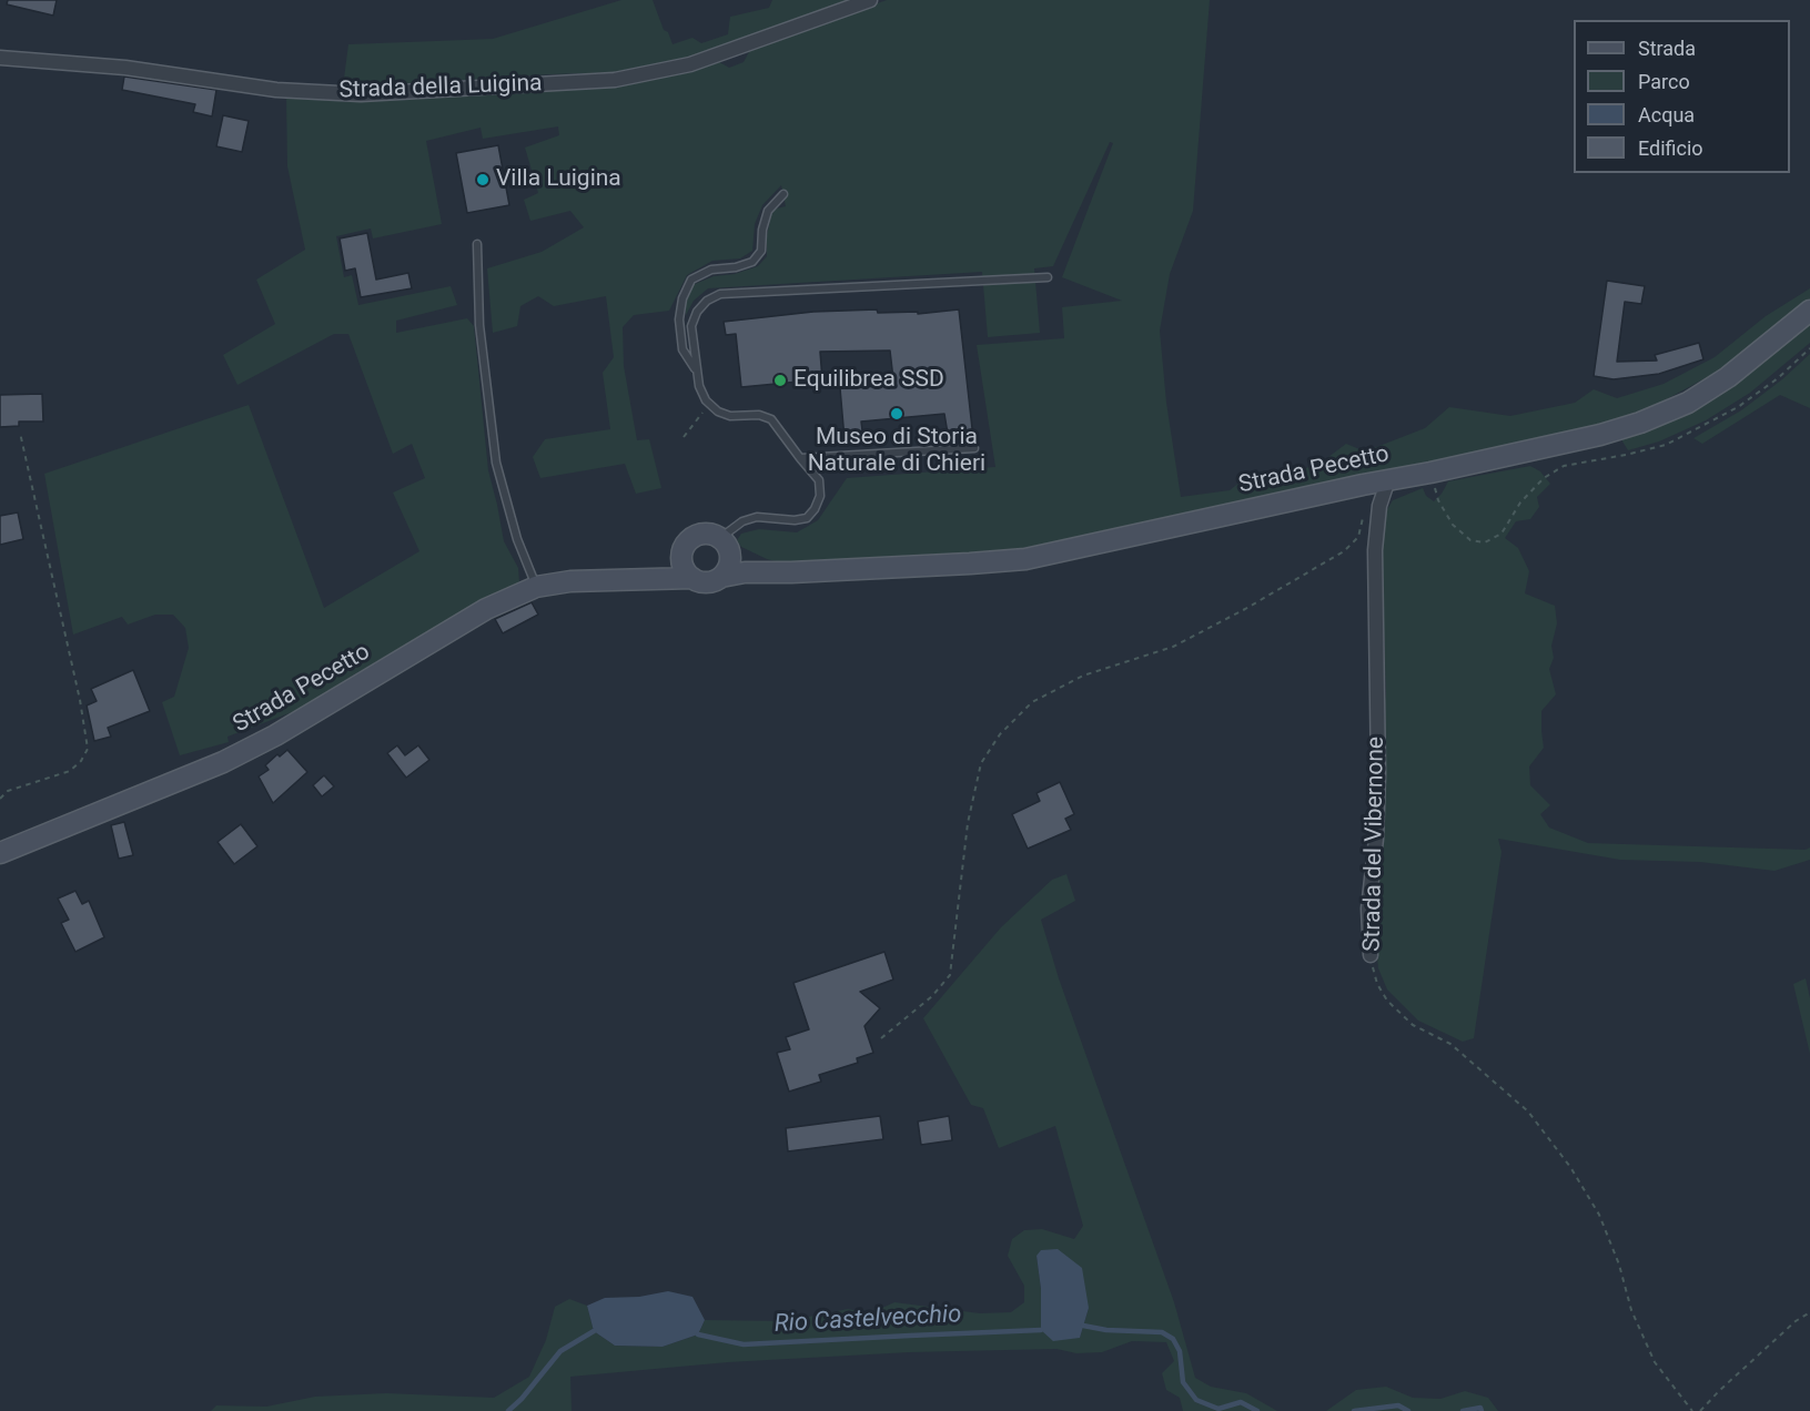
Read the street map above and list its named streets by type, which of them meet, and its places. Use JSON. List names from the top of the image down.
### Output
{
  "streets": {
    "main road": ["Strada Pecetto"],
    "street": ["Strada della Luigina", "Strada del Vibernone"]
  },
  "crossings": [
    ["Strada Pecetto", "Strada del Vibernone"]
  ],
  "water": ["Rio Castelvecchio"],
  "places": ["Villa Luigina", "Equilibrea SSD", "Museo di Storia Naturale di Chieri"],
  "legend": [
    "Strada",
    "Parco",
    "Acqua",
    "Edificio"
  ]
}
